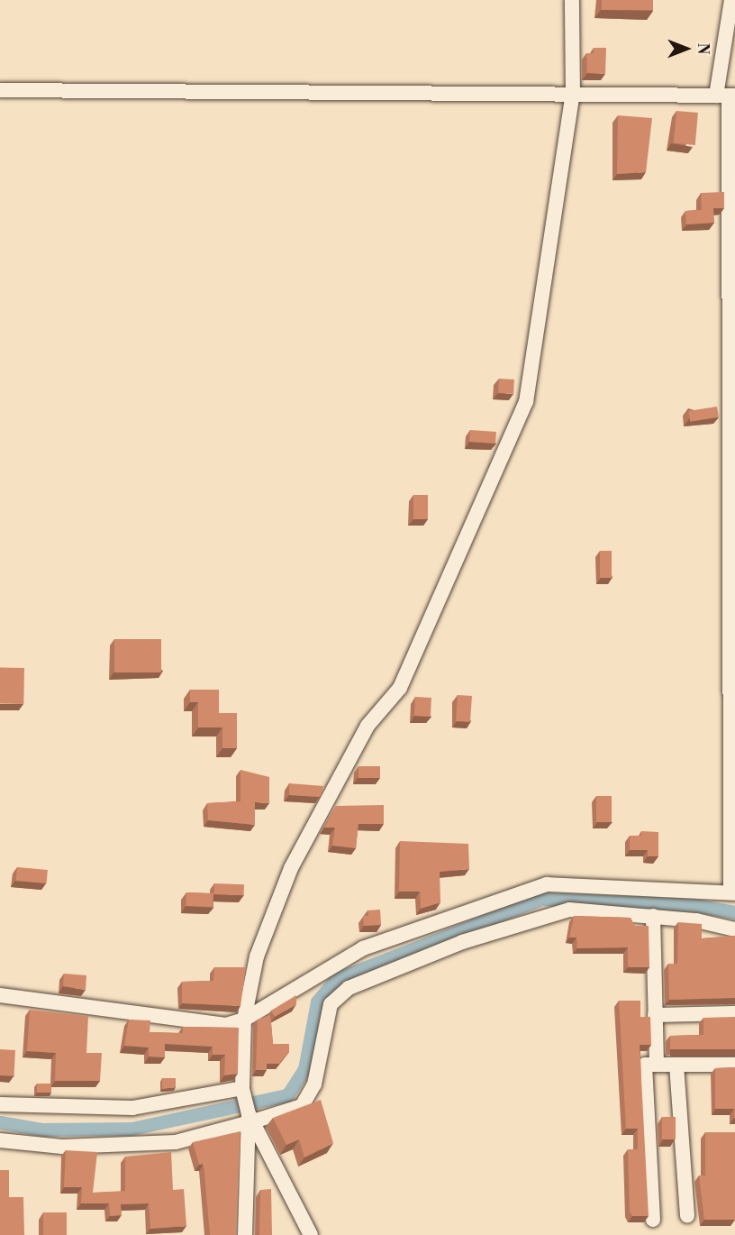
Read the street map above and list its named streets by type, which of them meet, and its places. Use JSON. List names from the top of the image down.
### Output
{
  "north": "right"
}
